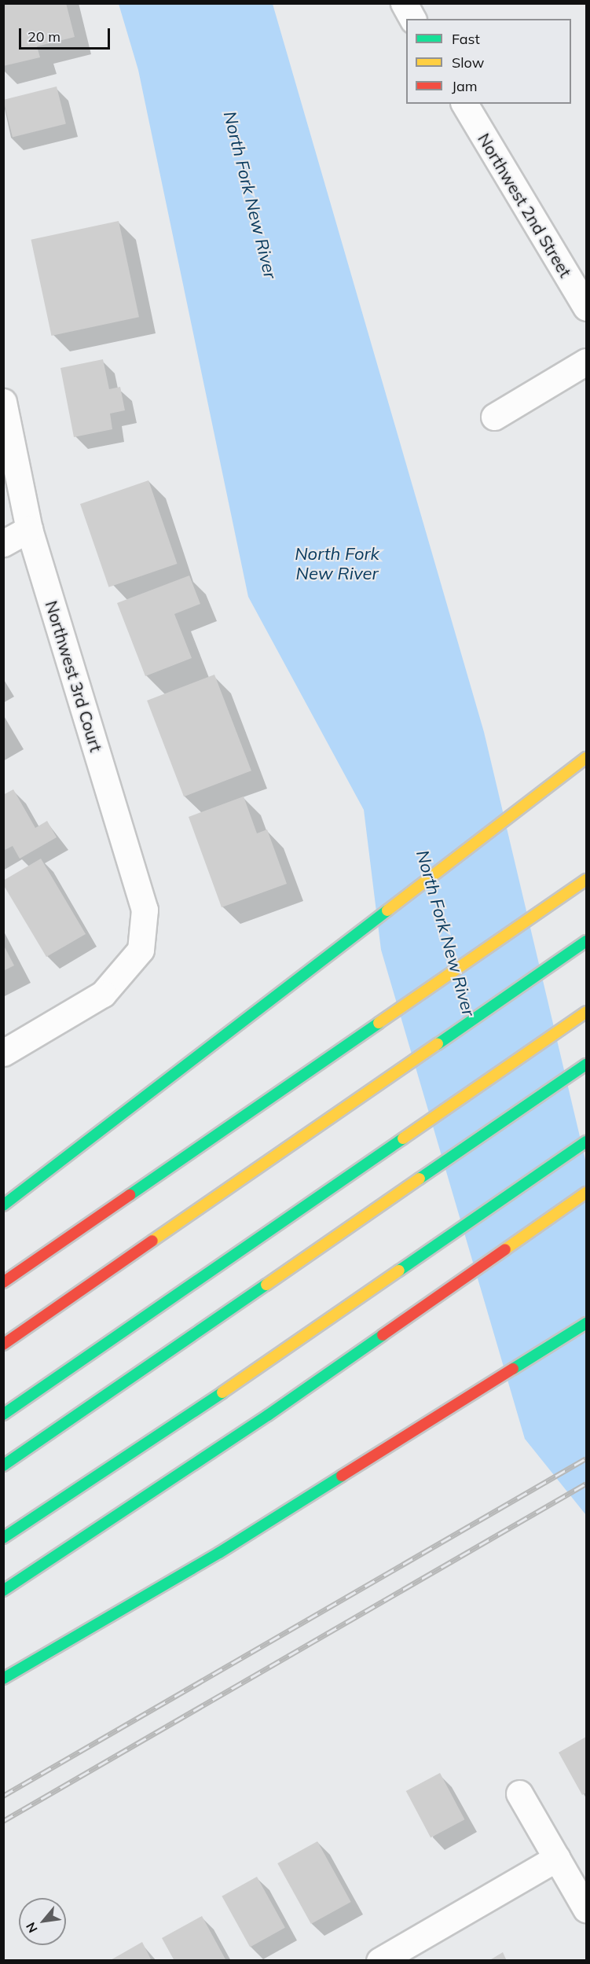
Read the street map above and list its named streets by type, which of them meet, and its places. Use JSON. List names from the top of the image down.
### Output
{
  "streets": {
    "street": ["Northwest 2nd Street", "Northwest 3rd Court"]
  },
  "water": ["North Fork New River"],
  "legend": ["Fast", "Slow", "Jam"],
  "scale_bar": "20 m",
  "north": "bottom left"
}
